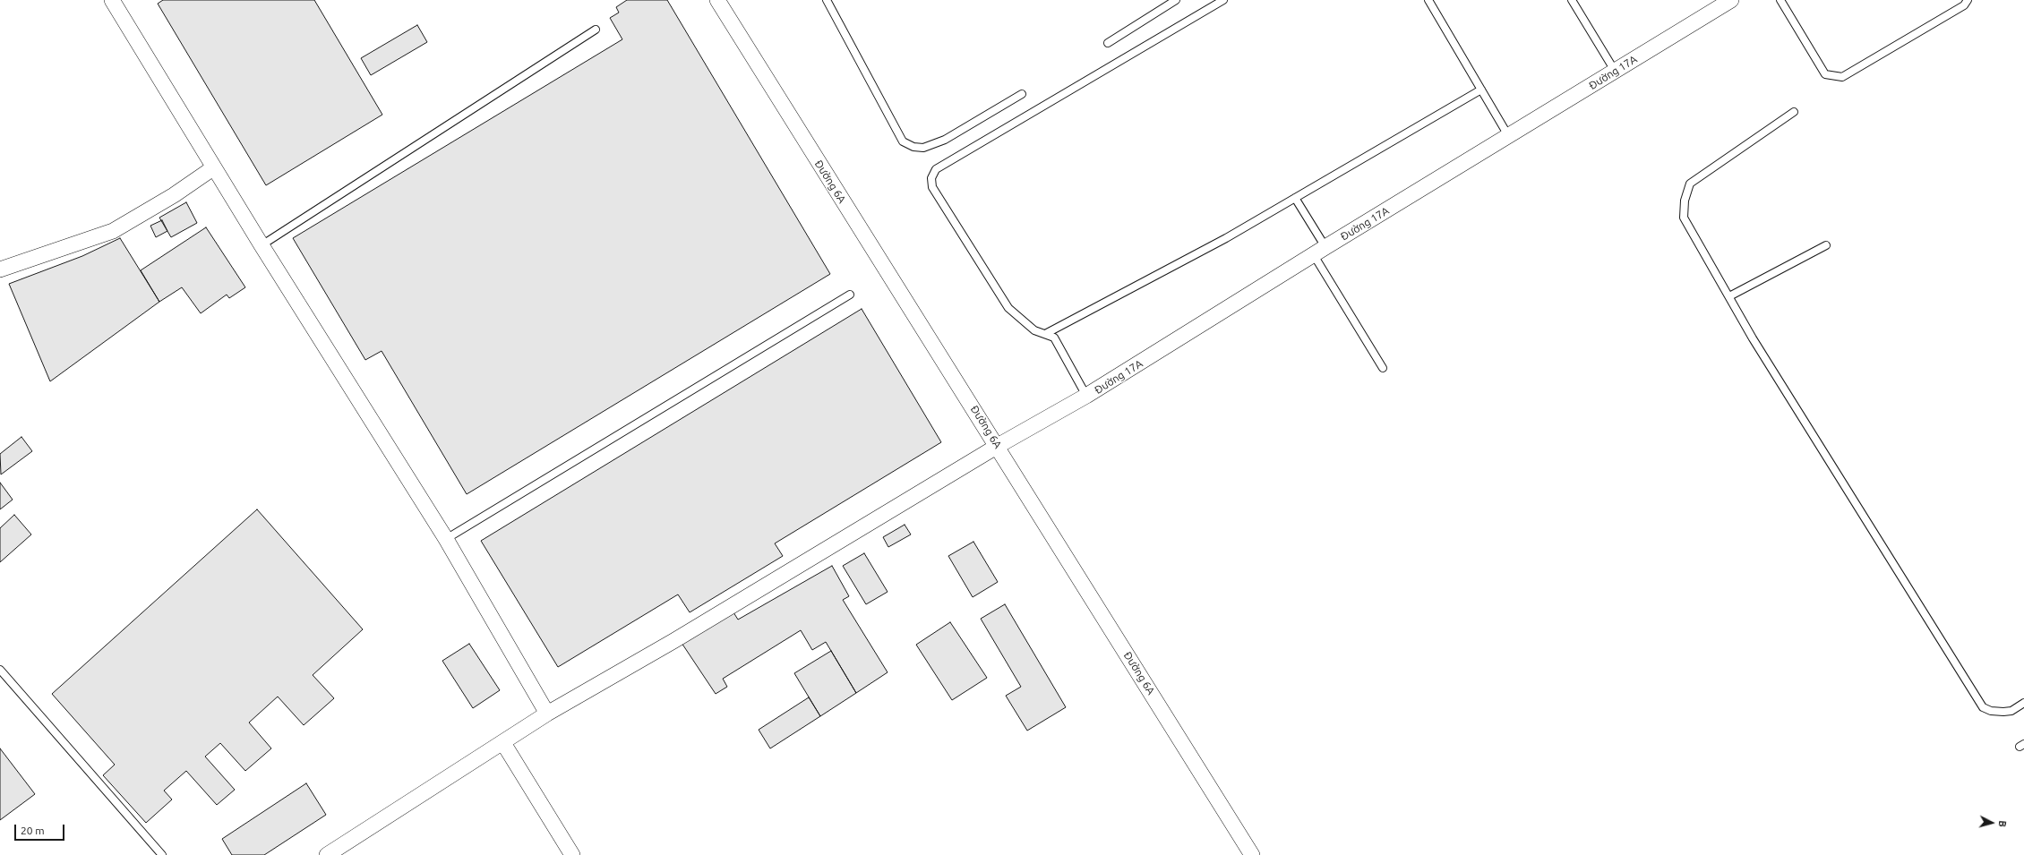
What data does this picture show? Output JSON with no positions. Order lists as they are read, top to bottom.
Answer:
{
  "streets": {
    "street": ["Đường 17A", "Đường 6A"]
  },
  "crossings": [
    ["Đường 17A", "Đường 6A"]
  ],
  "scale_bar": "20 m",
  "north": "right"
}
